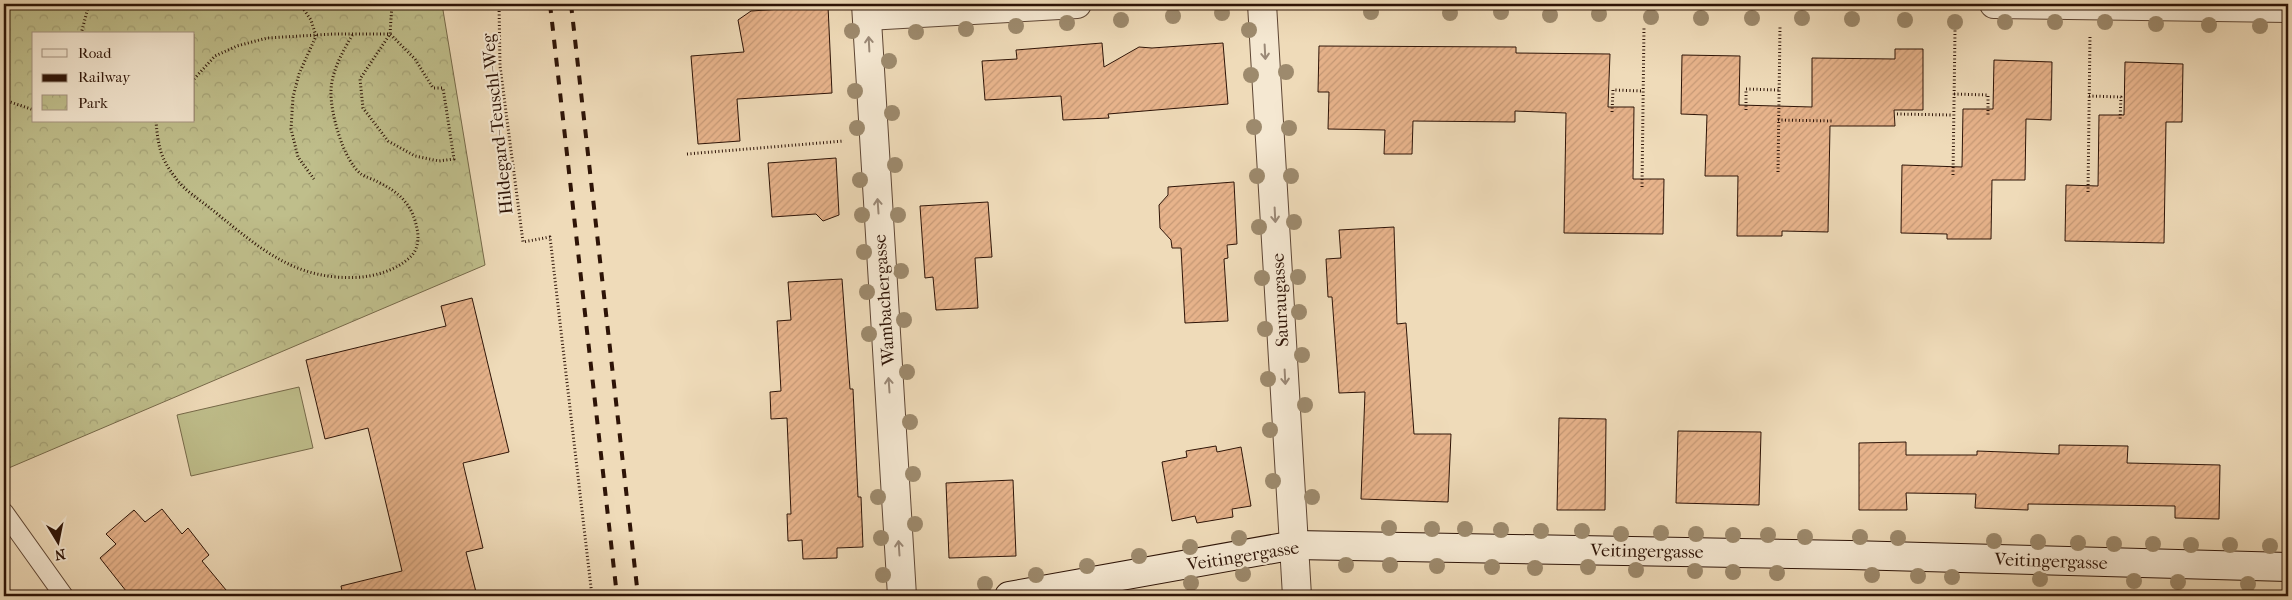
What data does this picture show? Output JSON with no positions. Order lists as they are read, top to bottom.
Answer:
{
  "streets": {
    "street": ["Wambachergasse", "Sauraugasse", "Veitingergasse"],
    "path": ["Hildegard-Teuschl-Weg"]
  },
  "crossings": [
    ["Sauraugasse", "Veitingergasse"]
  ],
  "one_way": ["Wambachergasse", "Sauraugasse"],
  "legend": ["Road", "Railway", "Park"],
  "north": "bottom"
}
